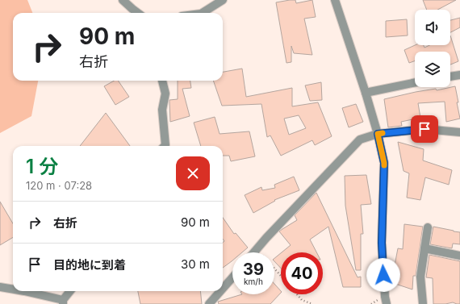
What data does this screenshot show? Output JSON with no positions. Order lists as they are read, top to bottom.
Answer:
{
  "page": {
    "turn": ["90 m", "右折"],
    "heading": ["1 分", "120 m · 07:28"],
    "list": [
      {
        "name": "右折",
        "value": "90 m"
      },
      {
        "name": "目的地に到着",
        "value": "30 m"
      }
    ],
    "speed": "39 km/h",
    "limit": "40"
  }
}
